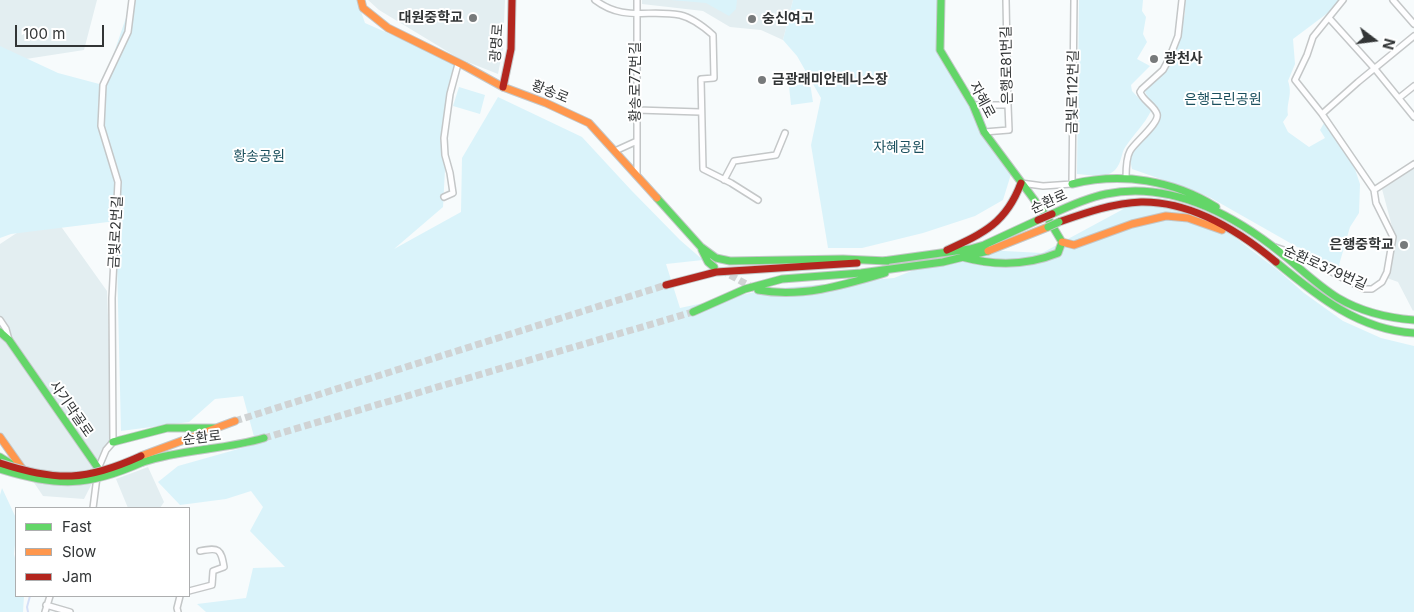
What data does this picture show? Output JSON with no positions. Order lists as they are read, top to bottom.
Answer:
{
  "streets": {
    "main road": [
      "광명로",
      "황송로",
      "자혜로",
      "순환로",
      "사기막골로"
    ],
    "street": [
      "은행로81번길",
      "황송로77번길",
      "금빛로112번길",
      "금빛로2번길",
      "순환로379번길"
    ]
  },
  "crossings": [
    ["광명로", "황송로"],
    ["은행로81번길", "자혜로"],
    ["황송로77번길", "황송로"],
    ["순환로", "순환로379번길"]
  ],
  "parks": ["은행근린공원", "자혜공원", "황송공원"],
  "places": [
    "대원중학교",
    "숭신여고",
    "광천사",
    "금광래미안테니스장",
    "은행중학교"
  ],
  "legend": ["Fast", "Slow", "Jam"],
  "scale_bar": "100 m",
  "north": "right"
}
